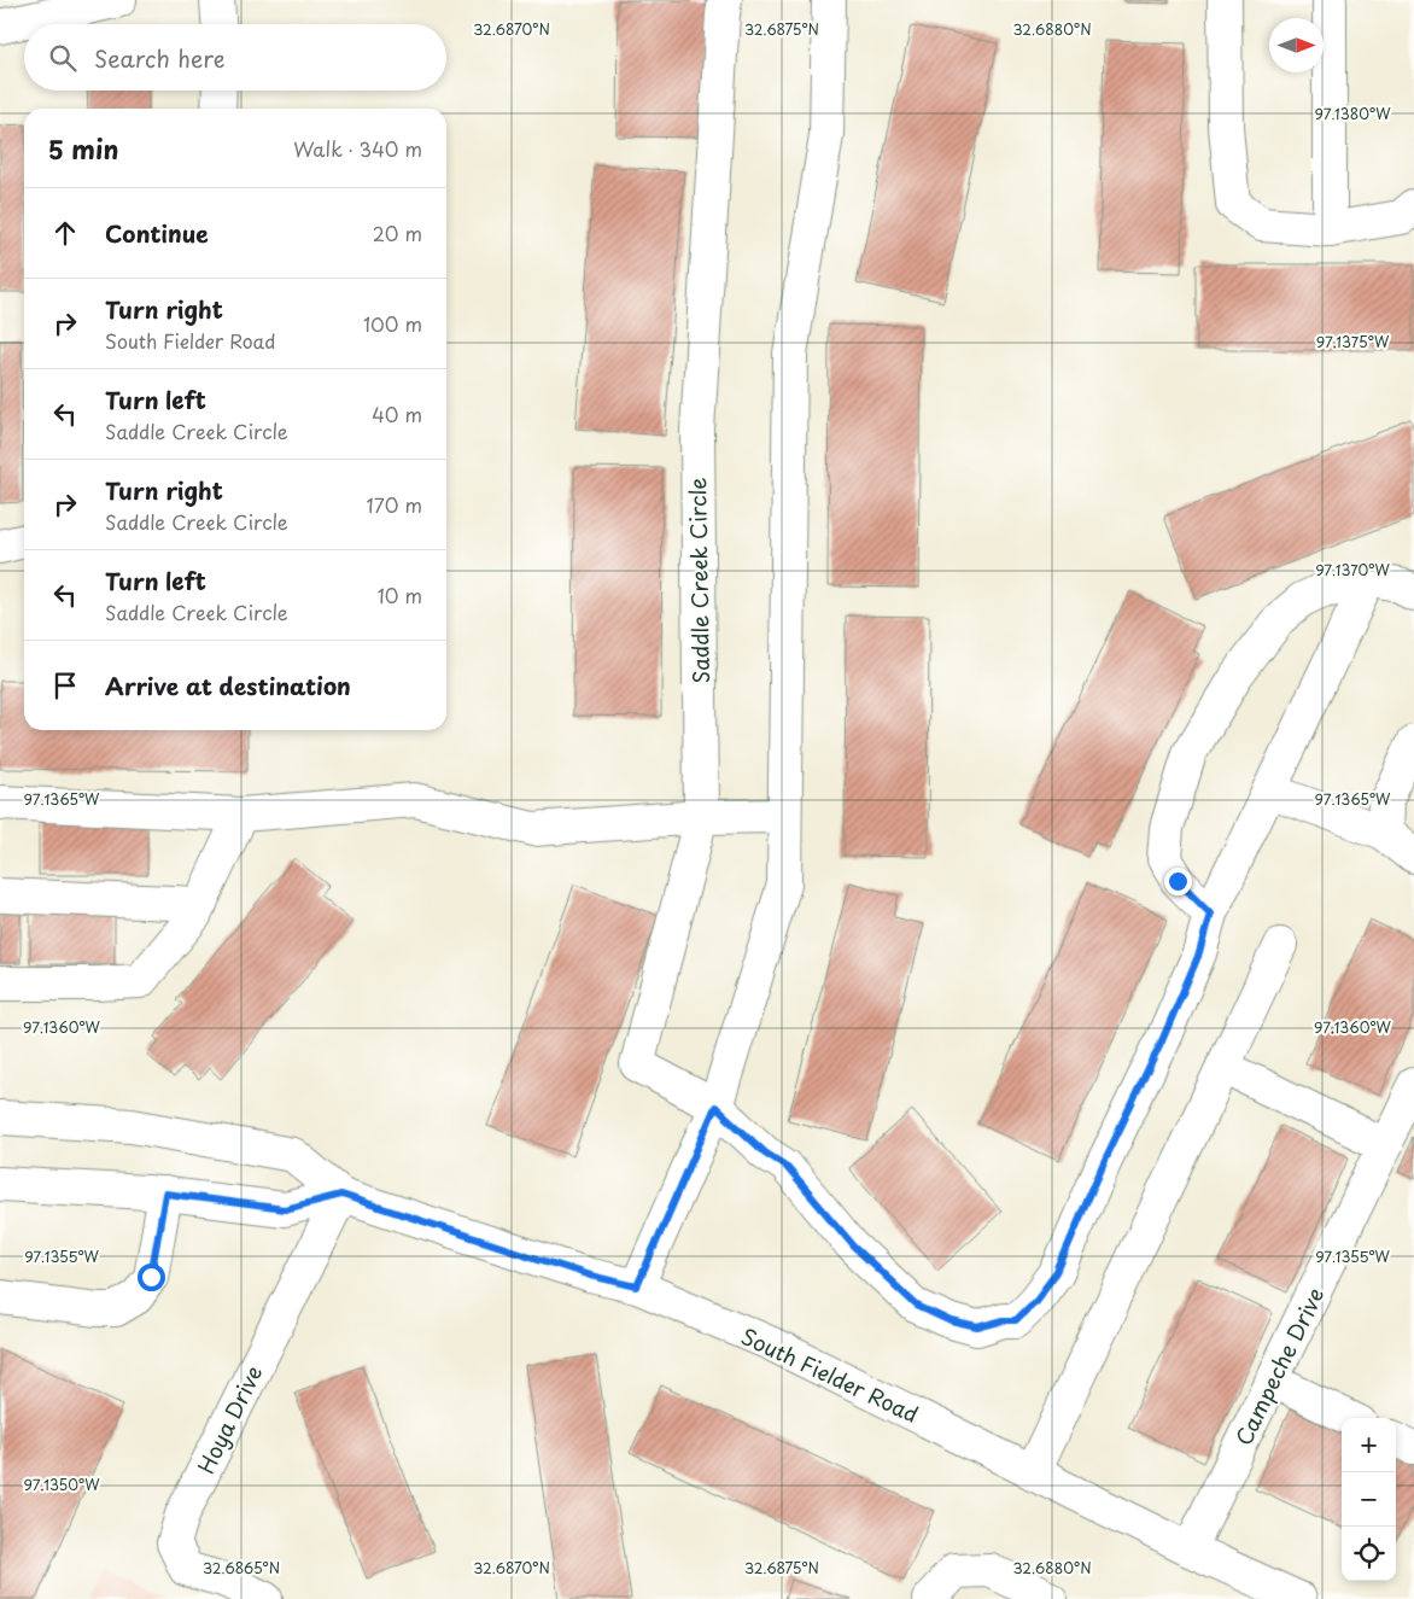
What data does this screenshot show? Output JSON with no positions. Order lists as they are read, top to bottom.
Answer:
{
  "streets": {
    "street": [
      "Saddle Creek Circle",
      "Campeche Drive",
      "South Fielder Road",
      "Hoya Drive"
    ]
  },
  "crossings": [
    ["Campeche Drive", "South Fielder Road"],
    ["South Fielder Road", "Hoya Drive"]
  ],
  "north": "right",
  "page": {
    "search": "Search here",
    "heading": ["5 min", "Walk · 340 m"],
    "list": [
      ["Continue", "20 m"],
      ["Turn right", "South Fielder Road", "100 m"],
      ["Turn left", "Saddle Creek Circle", "40 m"],
      ["Turn right", "Saddle Creek Circle", "170 m"],
      ["Turn left", "Saddle Creek Circle", "10 m"],
      "Arrive at destination"
    ],
    "map_buttons": ["+", "−"]
  },
  "coordinates": [
    "32.6870°N",
    "32.6875°N",
    "32.6880°N",
    "97.1380°W",
    "97.1375°W",
    "97.1370°W",
    "97.1365°W",
    "97.1360°W",
    "97.1355°W",
    "97.1350°W",
    "32.6865°N"
  ]
}
